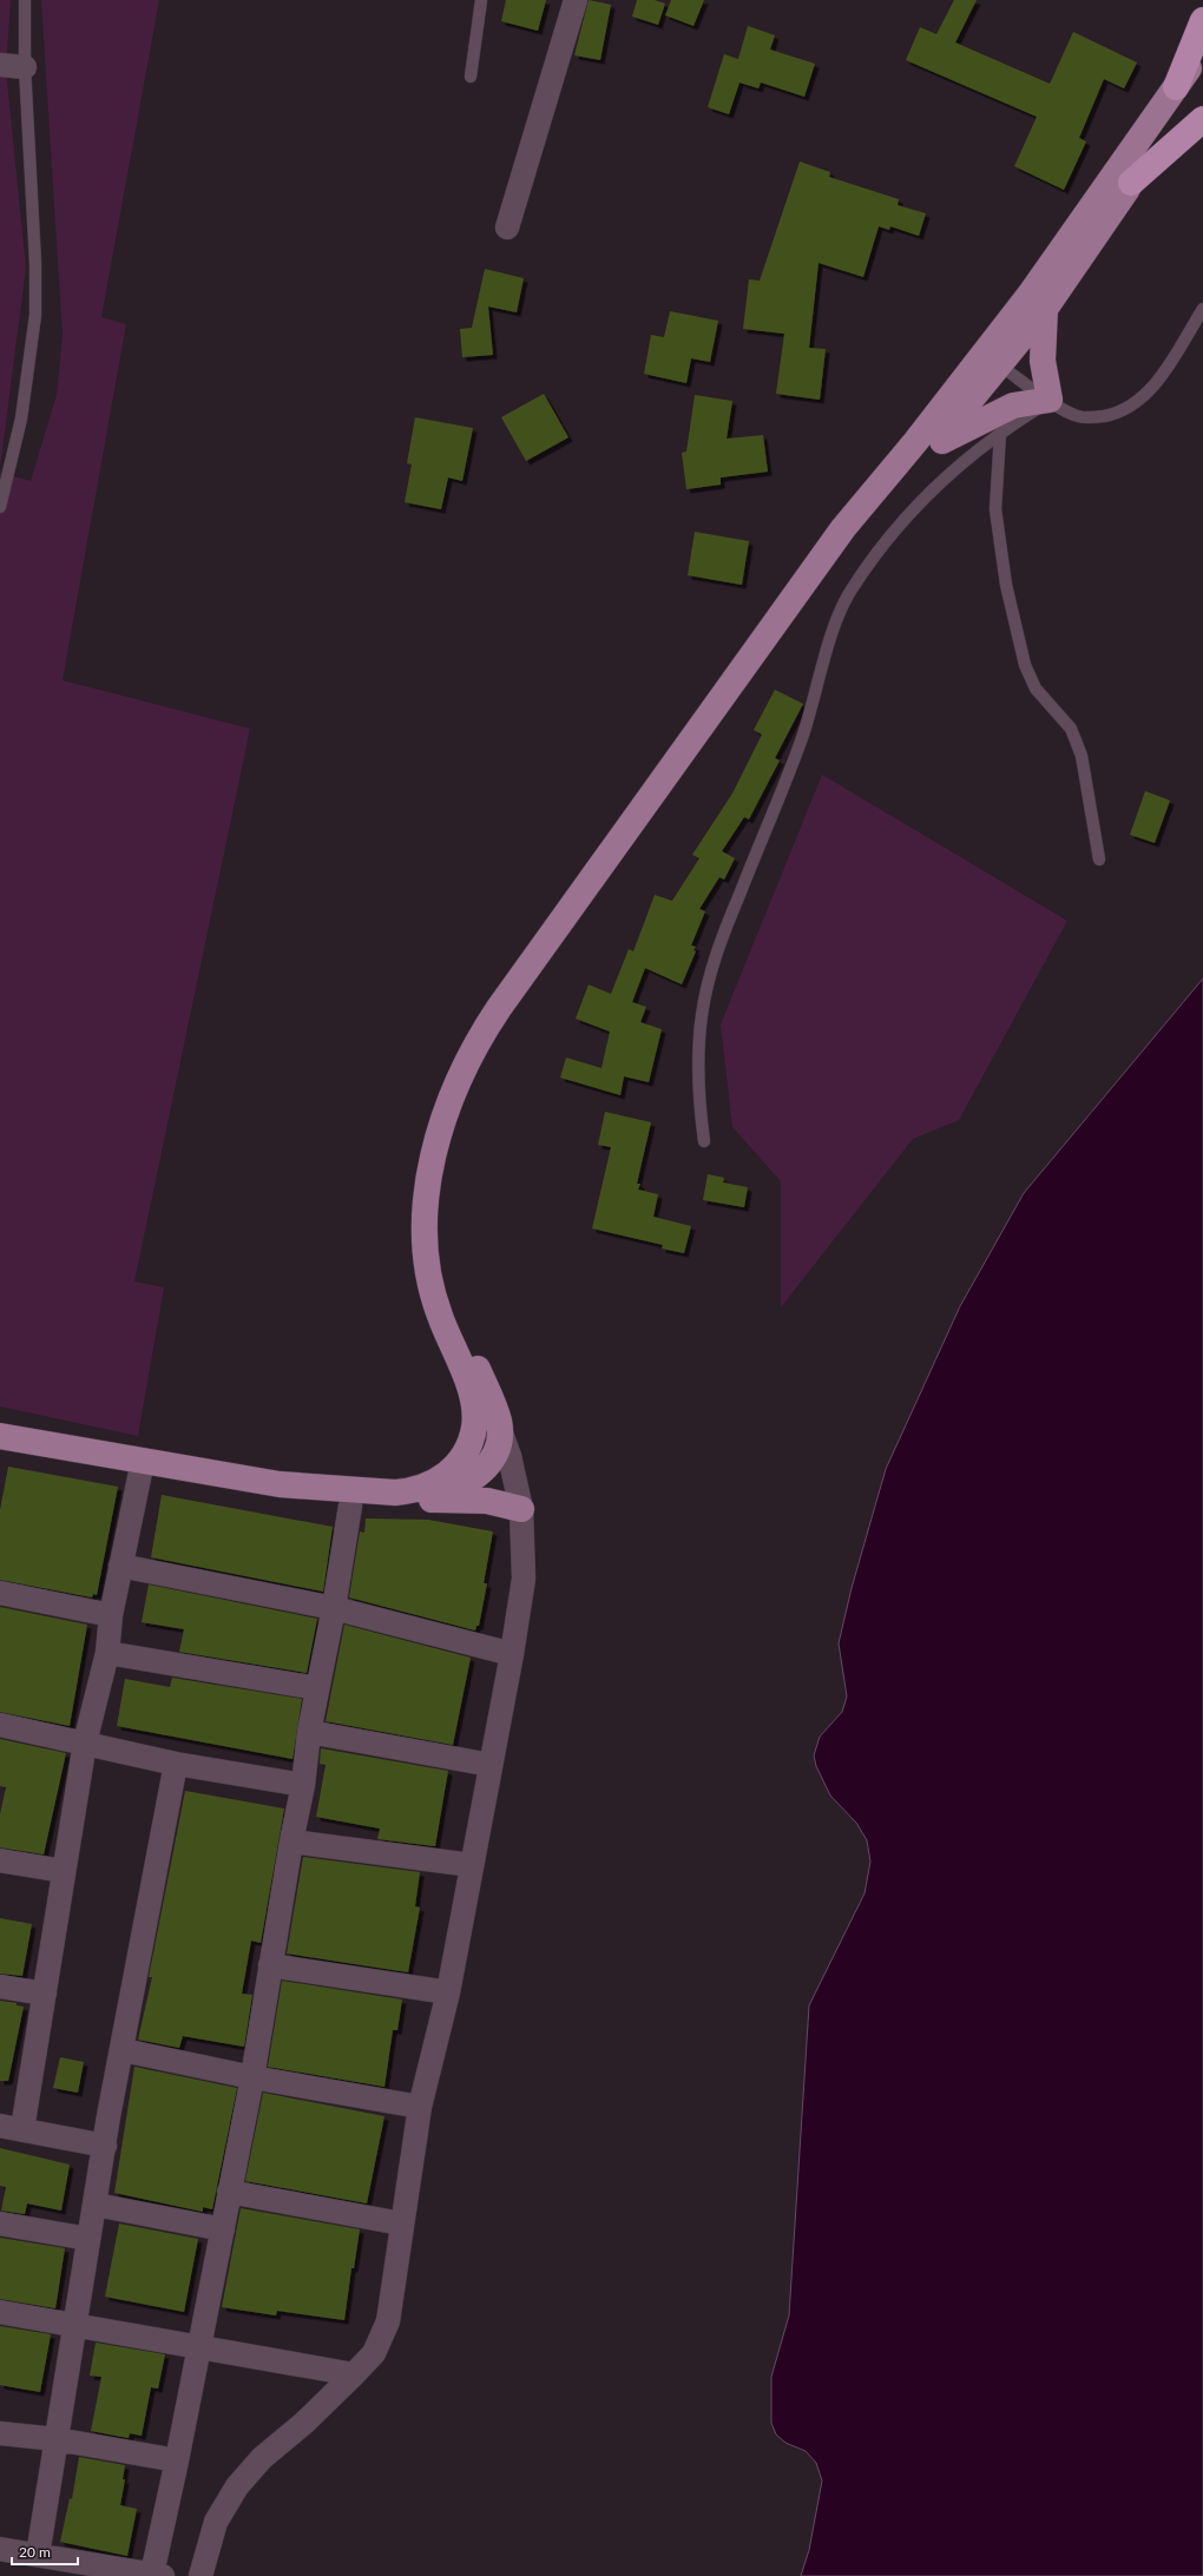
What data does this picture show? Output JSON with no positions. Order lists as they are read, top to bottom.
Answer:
{
  "scale_bar": "20 m"
}
